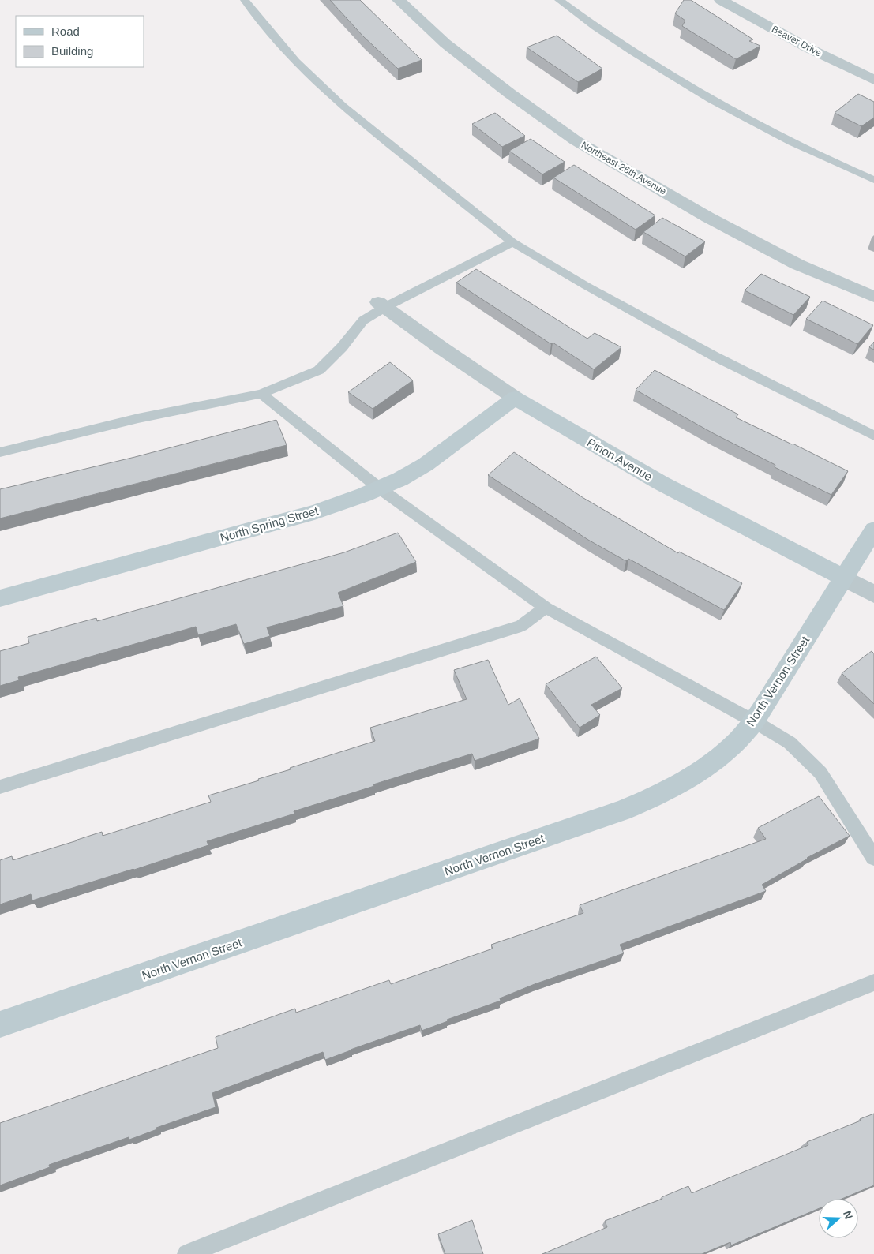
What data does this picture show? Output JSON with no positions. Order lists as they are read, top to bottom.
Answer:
{
  "streets": {
    "street": [
      "Beaver Drive",
      "Northeast 26th Avenue",
      "Pinon Avenue",
      "North Spring Street",
      "North Vernon Street"
    ]
  },
  "crossings": [
    ["Pinon Avenue", "North Spring Street"],
    ["Pinon Avenue", "North Vernon Street"]
  ],
  "legend": ["Road", "Building"],
  "north": "right"
}
